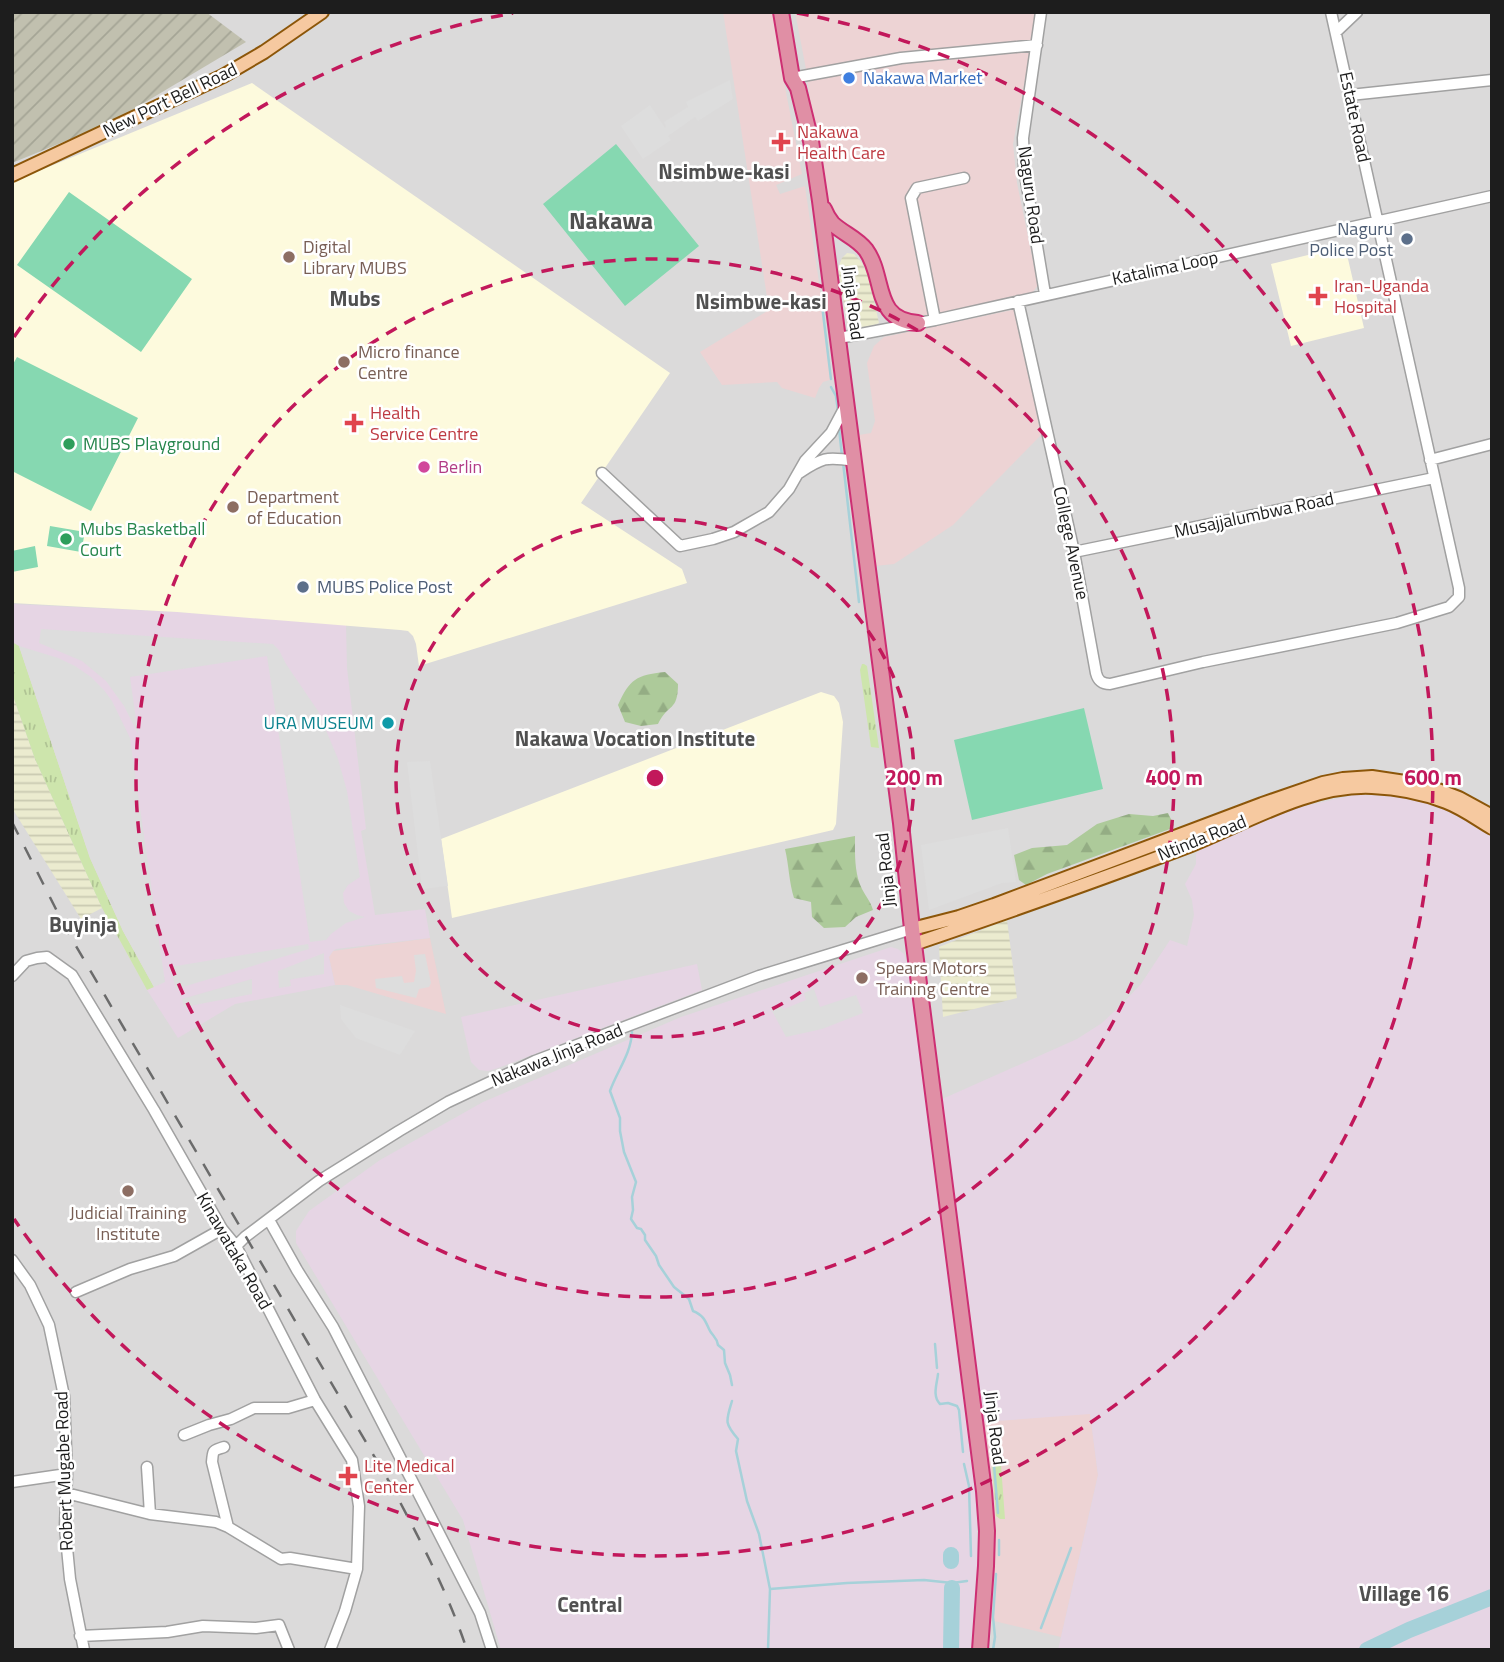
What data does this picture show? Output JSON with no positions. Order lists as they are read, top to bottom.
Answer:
{
  "streets": {
    "highway": ["Jinja Road"],
    "main road": ["New Port Bell Road", "Ntinda Road"],
    "street": [
      "Estate Road",
      "Naguru Road",
      "Katalima Loop",
      "Musajjalumbwa Road",
      "College Avenue",
      "Nakawa Jinja Road",
      "Kinawataka Road",
      "Robert Mugabe Road"
    ]
  },
  "crossings": [
    ["Estate Road", "Katalima Loop"],
    ["Estate Road", "Musajjalumbwa Road"],
    ["Estate Road", "College Avenue"],
    ["Naguru Road", "Katalima Loop"],
    ["Katalima Loop", "Jinja Road"],
    ["Katalima Loop", "College Avenue"],
    ["Jinja Road", "Ntinda Road"],
    ["Jinja Road", "Nakawa Jinja Road"],
    ["Musajjalumbwa Road", "College Avenue"],
    ["Ntinda Road", "Nakawa Jinja Road"],
    ["Nakawa Jinja Road", "Kinawataka Road"]
  ],
  "districts": [
    "Nsimbwe-kasi",
    "Nakawa",
    "Mubs",
    "Nsimbwe-kasi",
    "Nakawa Vocation Institute",
    "Buyinja",
    "Village 16",
    "Central"
  ],
  "places": {
    "other": [
      "Nakawa Market",
      "Naguru Police Post",
      "Digital Library MUBS",
      "Micro finance Centre",
      "MUBS Playground",
      "Berlin",
      "Department of Education",
      "Mubs Basketball Court",
      "MUBS Police Post",
      "URA MUSEUM",
      "Spears Motors Training Centre",
      "Judicial Training Institute"
    ],
    "health": [
      "Nakawa Health Care",
      "Iran-Uganda Hospital",
      "Health Service Centre",
      "Lite Medical Center"
    ]
  },
  "rings": ["200 m", "400 m", "600 m"]
}
